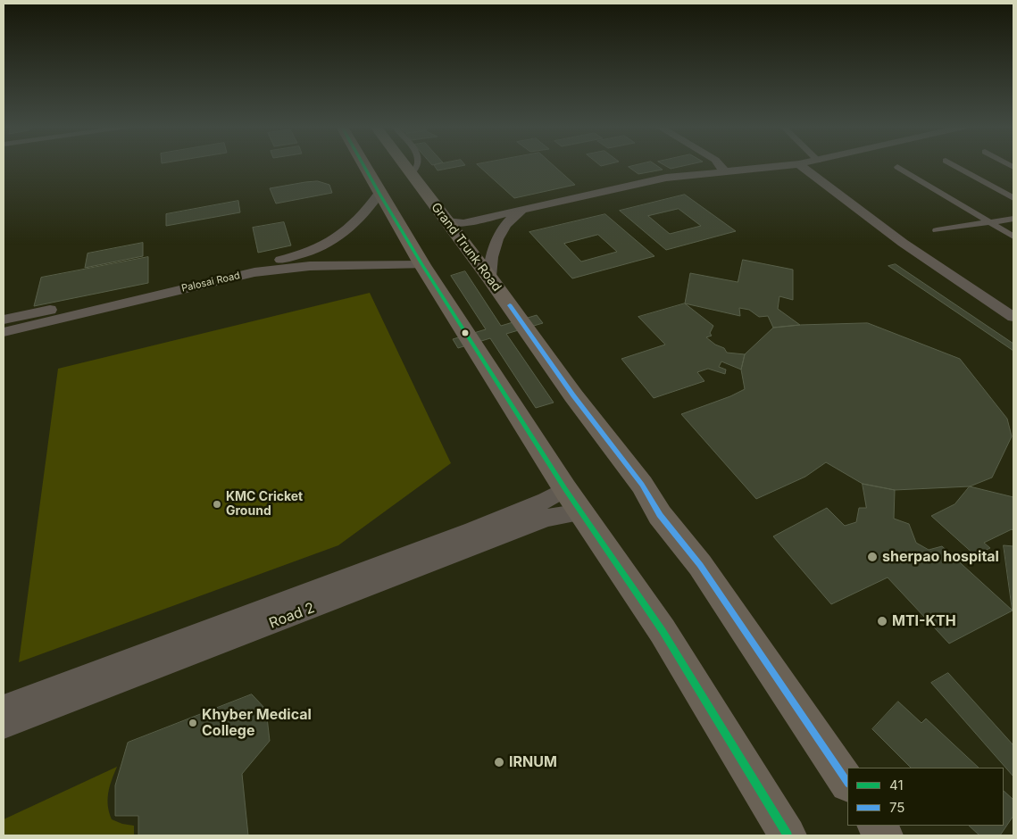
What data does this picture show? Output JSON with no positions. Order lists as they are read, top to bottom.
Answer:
{
  "streets": {
    "highway": ["Grand Trunk Road"],
    "street": ["Palosai Road", "Road 2"]
  },
  "places": [
    "KMC Cricket Ground",
    "sherpao hospital",
    "MTI-KTH",
    "Khyber Medical College",
    "IRNUM"
  ],
  "lines": ["transit line 41", "transit line 75"],
  "legend": ["41", "75"]
}
